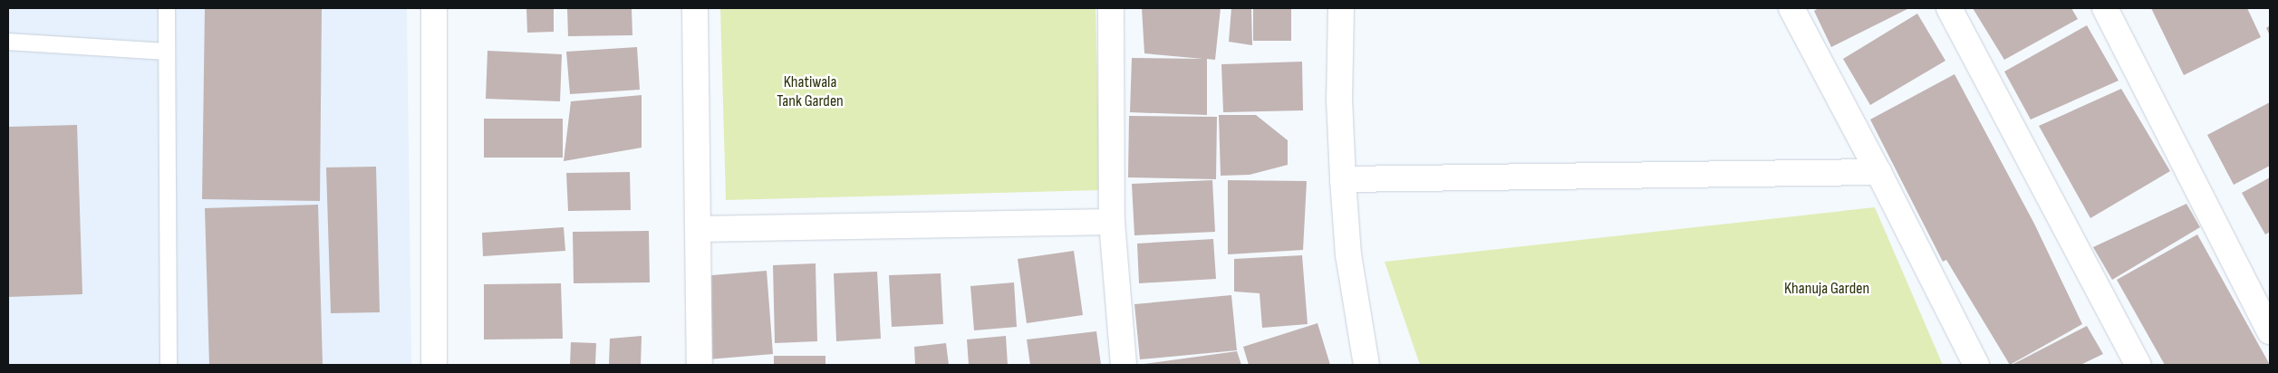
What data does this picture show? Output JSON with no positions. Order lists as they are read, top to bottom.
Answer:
{
  "parks": ["Khatiwala Tank Garden", "Khanuja Garden"]
}
